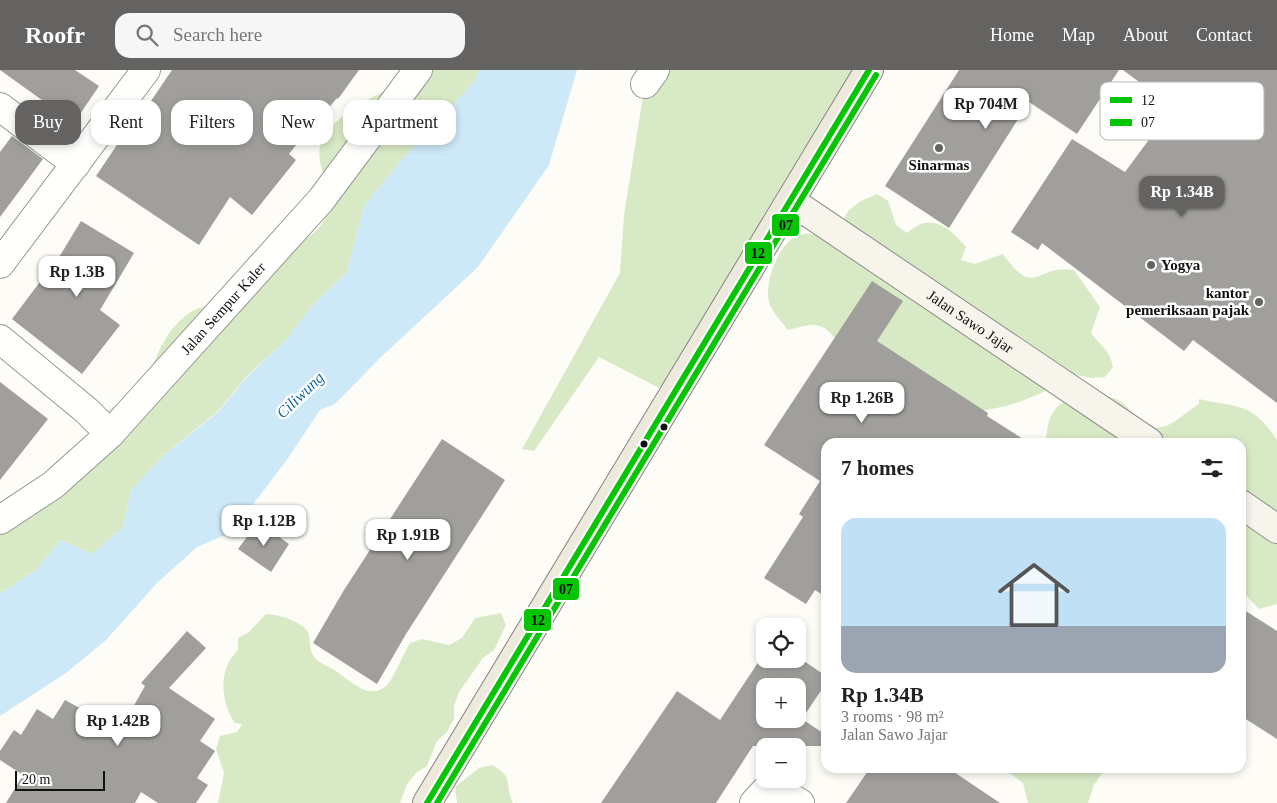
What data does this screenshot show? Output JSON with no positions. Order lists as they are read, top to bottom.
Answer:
{
  "streets": {
    "street": ["Jalan Sempur Kaler", "Jalan Sawo Jajar"]
  },
  "water": ["Ciliwung"],
  "places": ["Sinarmas", "Yogya", "kantor pemeriksaan pajak"],
  "lines": ["transit line 12", "transit line 07"],
  "legend": ["12", "07"],
  "scale_bar": "20 m",
  "page": {
    "header": "Roofr",
    "search": "Search here",
    "nav": [
      "Home",
      "Map",
      "About",
      "Contact"
    ],
    "price": [
      "Rp 704M",
      "Rp 1.34B",
      "Rp 1.3B",
      "Rp 1.26B",
      "Rp 1.12B",
      "Rp 1.91B",
      "Rp 1.42B"
    ],
    "chip": [
      "Buy",
      "Rent",
      "Filters",
      "New",
      "Apartment"
    ],
    "heading": "7 homes",
    "list": [
      {
        "name": "Rp 1.34B",
        "note": "3 rooms · 98 m² · Jalan Sawo Jajar"
      }
    ],
    "map_buttons": ["+", "−"],
    "scale": "20 m"
  }
}
